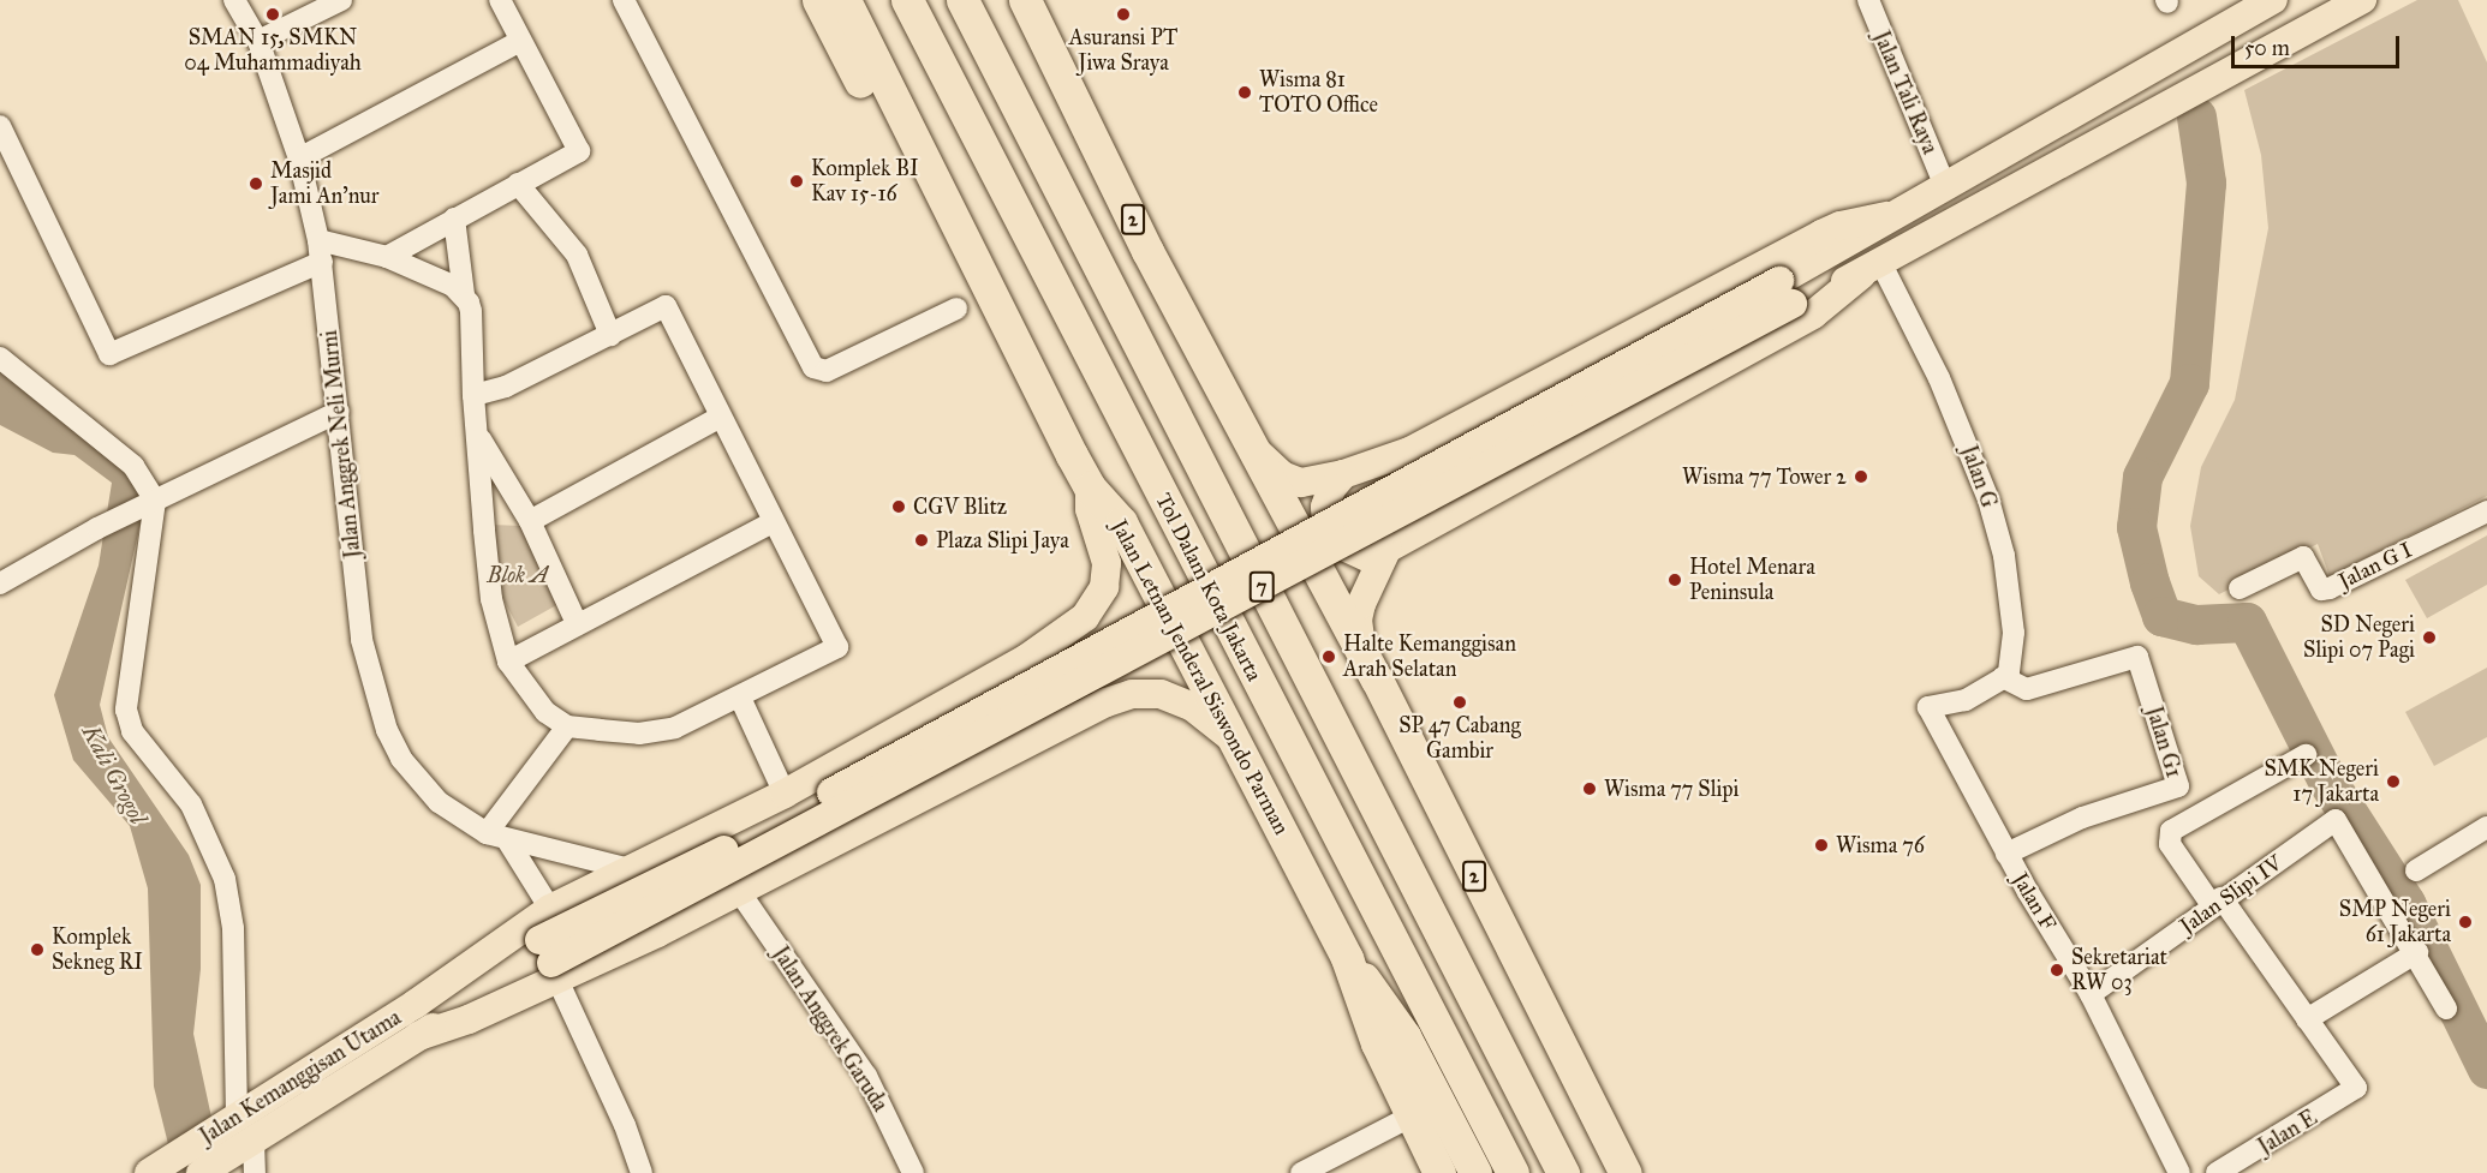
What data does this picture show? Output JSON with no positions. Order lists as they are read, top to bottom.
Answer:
{
  "streets": {
    "highway": [
      "2",
      "Tol Dalam Kota Jakarta",
      "7",
      "Jalan Letnan Jenderal Siswondo Parman"
    ],
    "main road": ["Jalan Kemanggisan Utama"],
    "street": [
      "Jalan Tali Raya",
      "Jalan Anggrek Neli Murni",
      "Jalan G",
      "Jalan G I",
      "Jalan G1",
      "Jalan Slipi IV",
      "Jalan F",
      "Jalan Anggrek Garuda",
      "Jalan E"
    ]
  },
  "crossings": [
    ["Jalan G", "Jalan G1"],
    ["Jalan G", "Jalan F"],
    ["Jalan G1", "Jalan F"],
    ["Jalan Slipi IV", "Jalan F"]
  ],
  "water": ["Kali Grogol"],
  "parks": ["Blok A"],
  "places": [
    "SMAN 15, SMKN 04 Muhammadiyah",
    "Asuransi PT Jiwa Sraya",
    "Wisma 81 TOTO Office",
    "Komplek BI Kav 15-16",
    "Masjid Jami An'nur",
    "Wisma 77 Tower 2",
    "CGV Blitz",
    "Plaza Slipi Jaya",
    "Hotel Menara Peninsula",
    "SD Negeri Slipi 07 Pagi",
    "Halte Kemanggisan Arah Selatan",
    "SP 47 Cabang Gambir",
    "SMK Negeri 17 Jakarta",
    "Wisma 77 Slipi",
    "Wisma 76",
    "SMP Negeri 61 Jakarta",
    "Komplek Sekneg RI",
    "Sekretariat RW 03"
  ],
  "scale_bar": "50 m"
}
